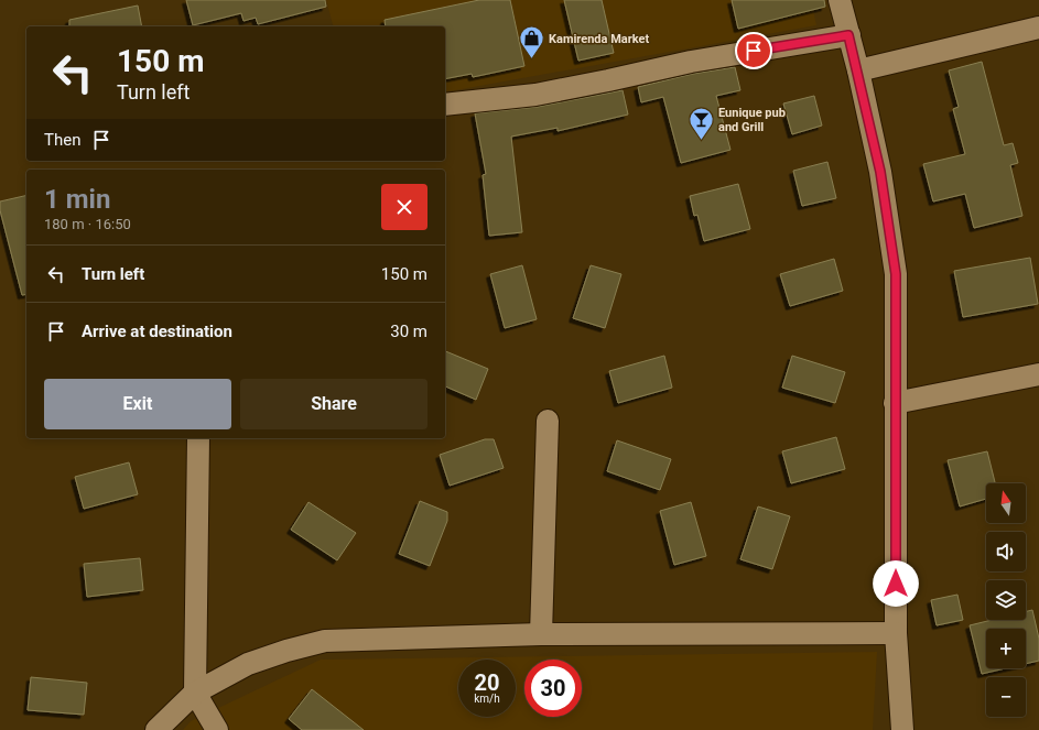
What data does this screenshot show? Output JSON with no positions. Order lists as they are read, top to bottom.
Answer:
{
  "places": {
    "shop": ["Kamirenda Market"],
    "bar": ["Eunique pub and Grill"]
  },
  "north": "top",
  "page": {
    "turn": ["150 m", "Turn left"],
    "then": "Then",
    "heading": ["1 min", "180 m · 16:50"],
    "list": [
      {
        "name": "Turn left",
        "value": "150 m"
      },
      {
        "name": "Arrive at destination",
        "value": "30 m"
      }
    ],
    "buttons": ["Exit", "Share"],
    "map_buttons": ["+", "−"],
    "speed": "20 km/h",
    "limit": "30"
  }
}
